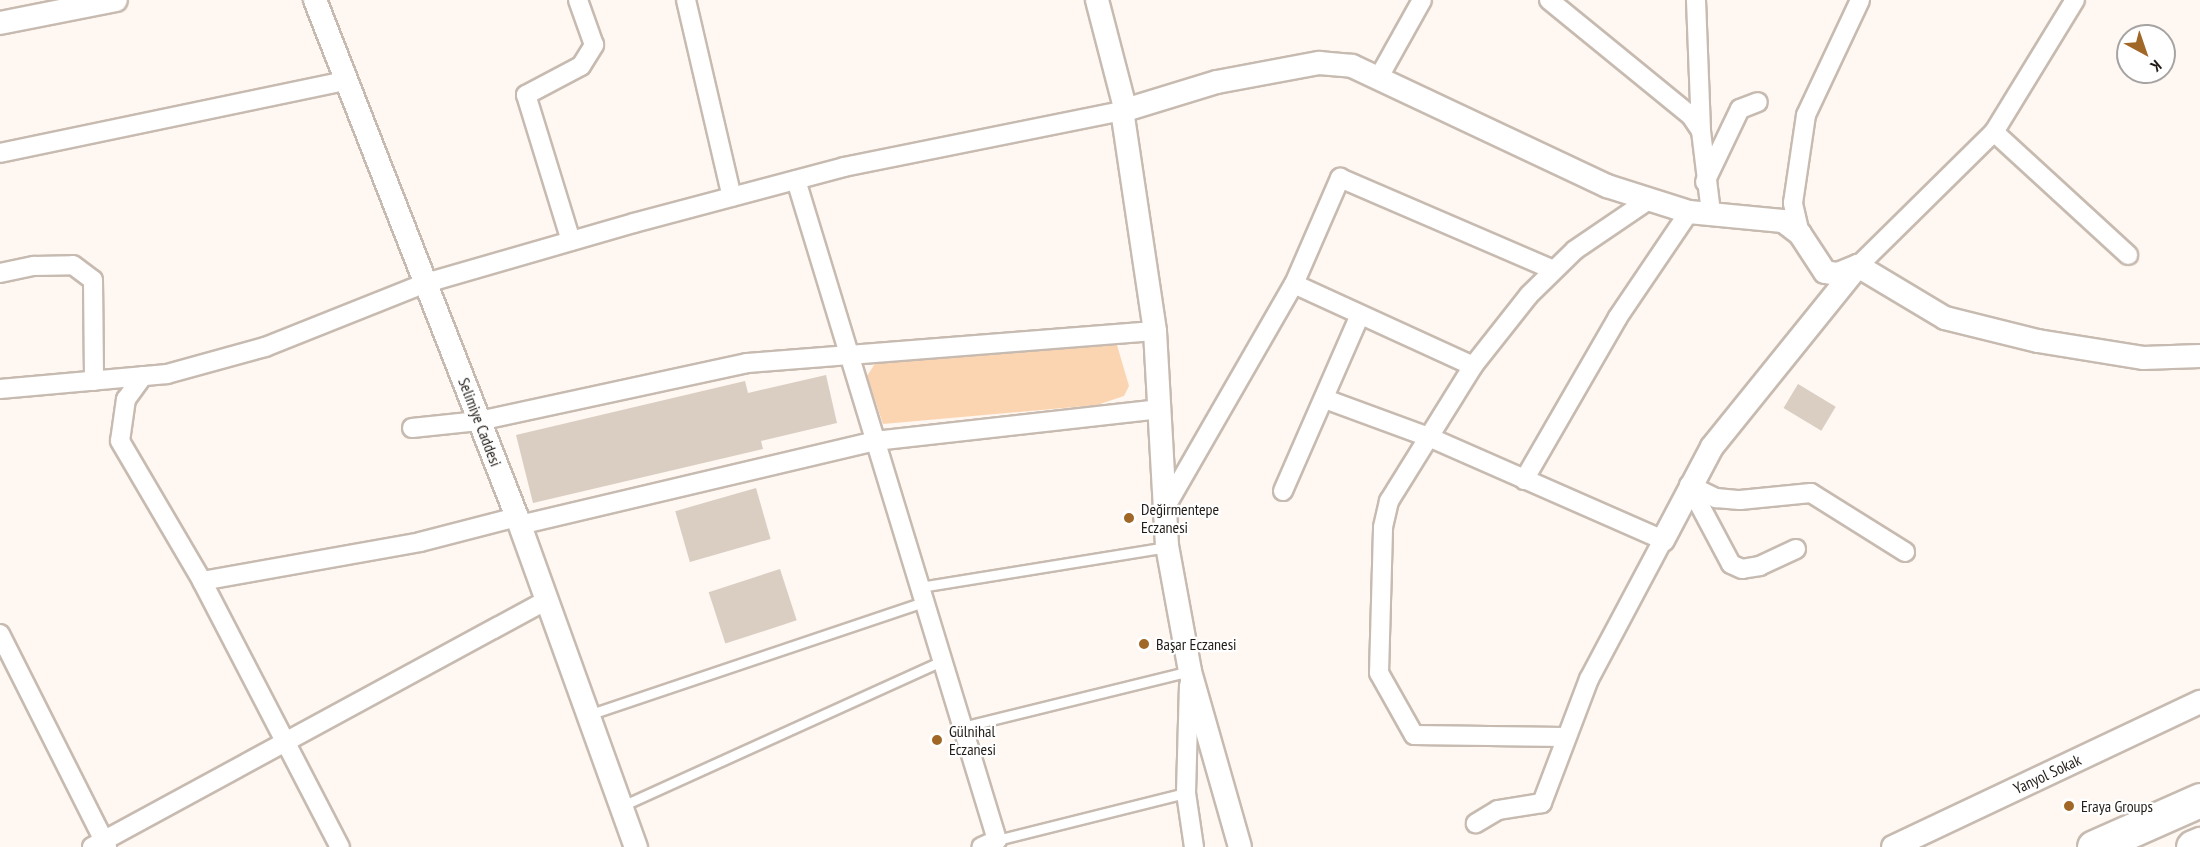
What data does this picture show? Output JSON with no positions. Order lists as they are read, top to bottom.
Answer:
{
  "streets": {
    "street": ["Selimiye Caddesi", "Yanyol Sokak"]
  },
  "places": [
    "Değirmentepe Eczanesi",
    "Başar Eczanesi",
    "Gülnihal Eczanesi",
    "Eraya Groups"
  ],
  "north": "bottom right"
}
